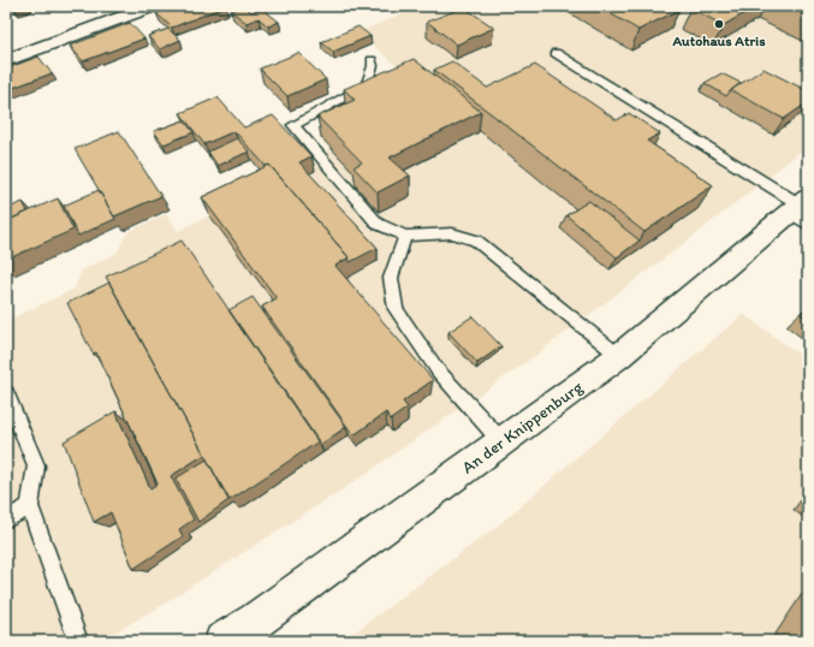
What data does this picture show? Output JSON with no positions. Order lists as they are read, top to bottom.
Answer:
{
  "streets": {
    "street": ["An der Knippenburg"]
  },
  "places": ["Autohaus Atris"]
}
